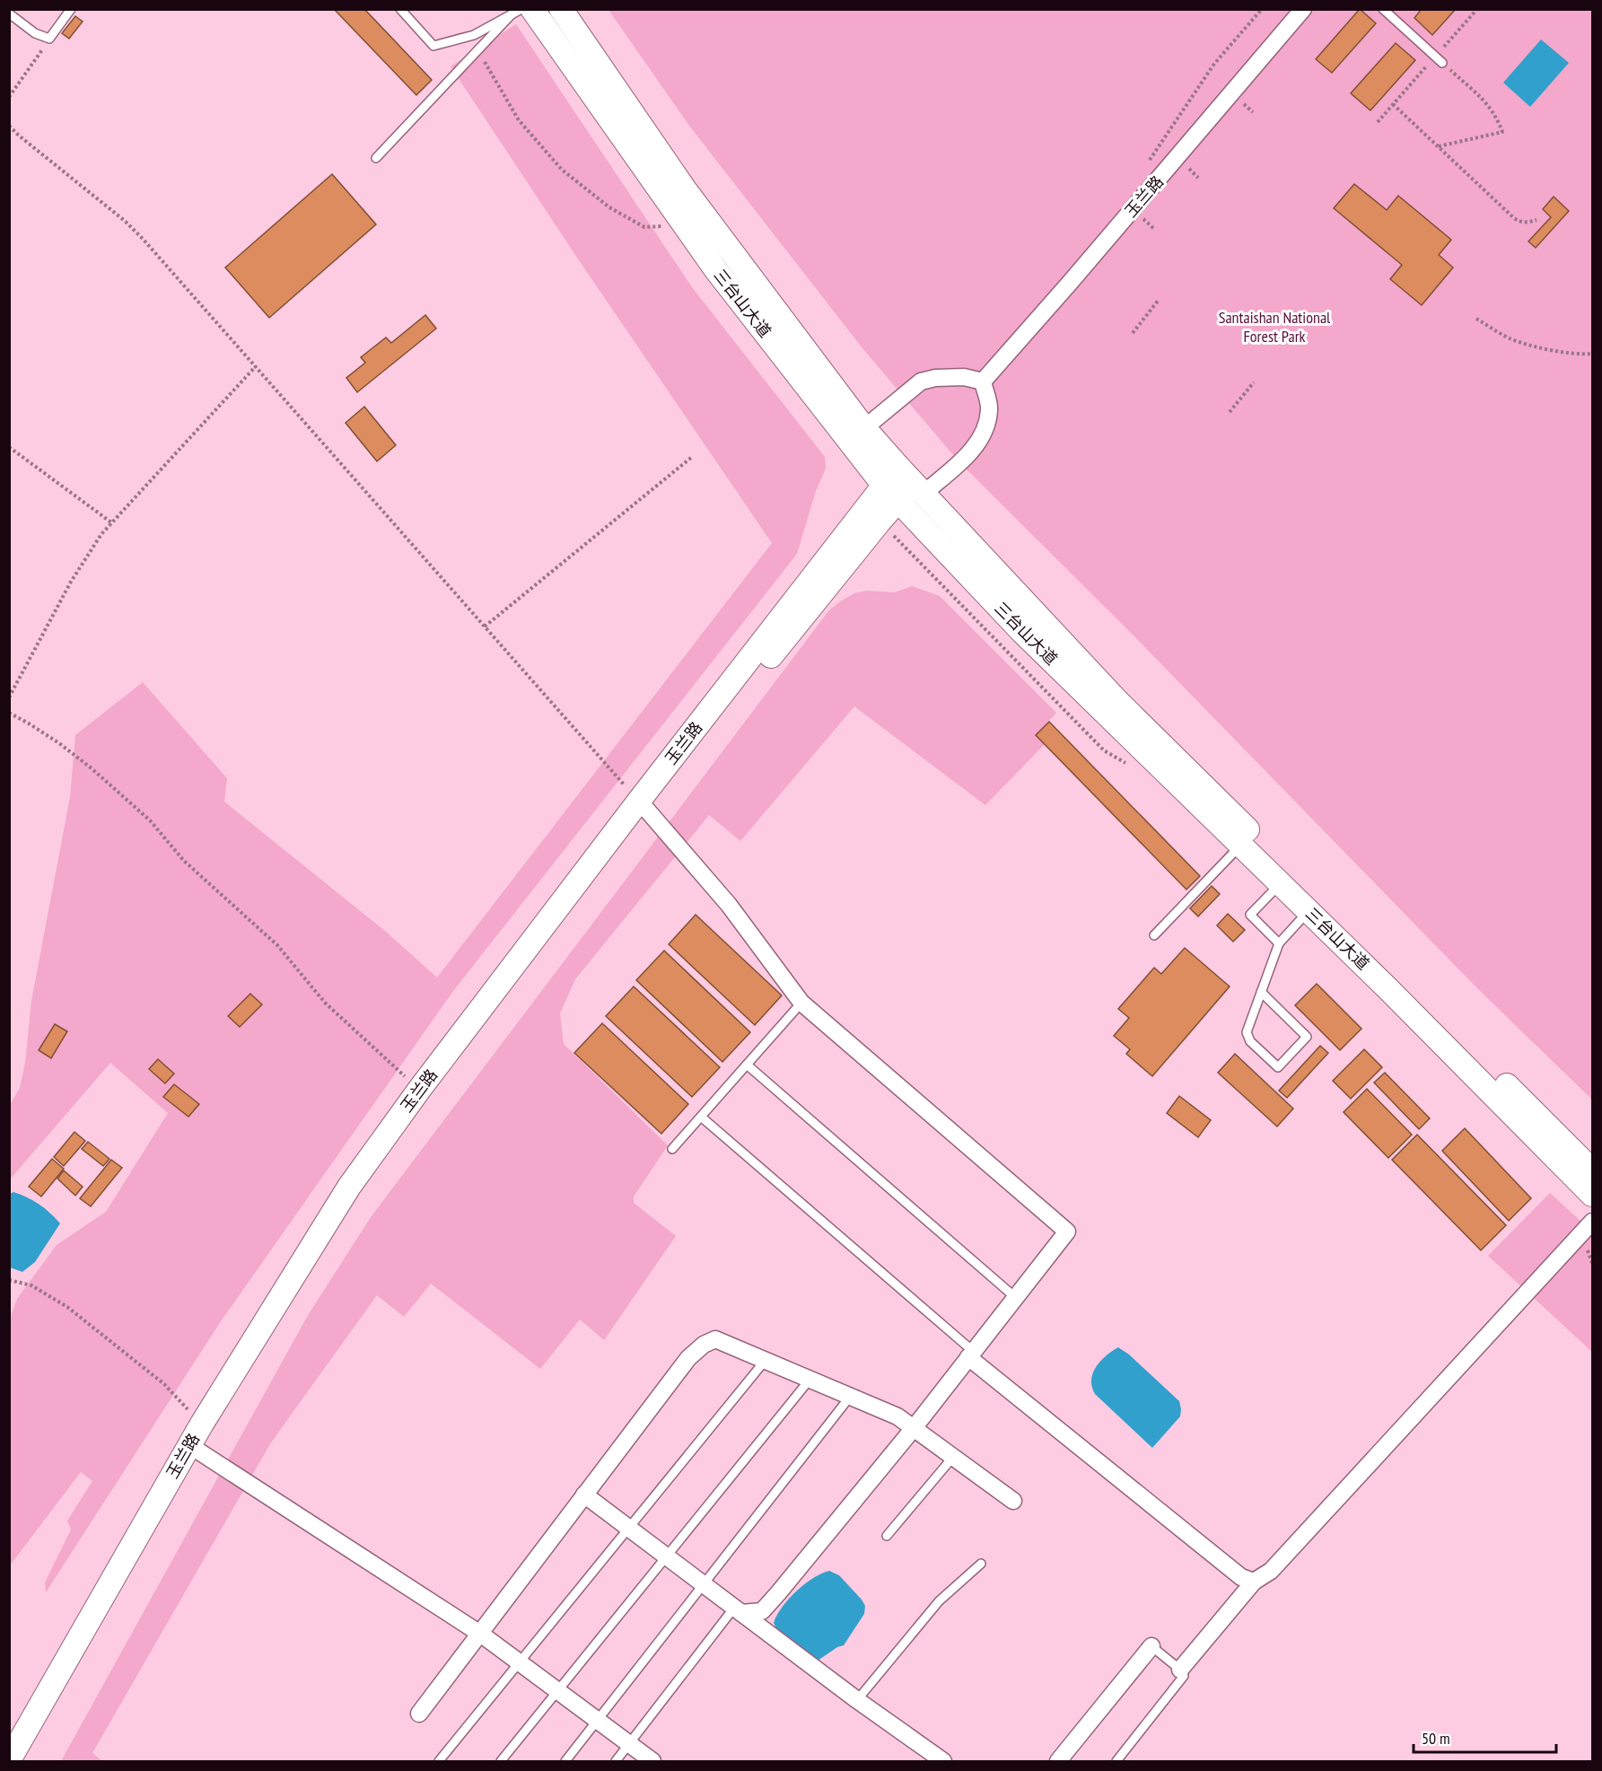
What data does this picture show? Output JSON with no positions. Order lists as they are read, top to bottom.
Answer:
{
  "streets": {
    "main road": ["玉兰路", "三台山大道"]
  },
  "crossings": [
    ["玉兰路", "三台山大道"]
  ],
  "parks": ["Santaishan National Forest Park"],
  "scale_bar": "50 m"
}
